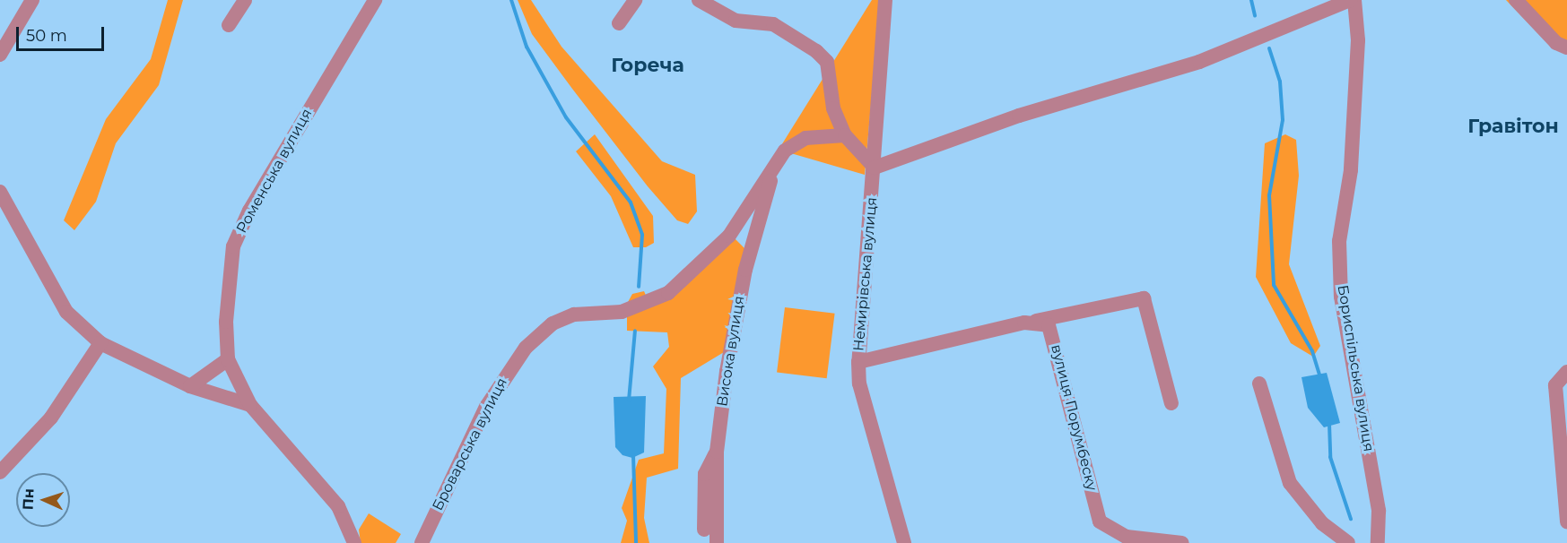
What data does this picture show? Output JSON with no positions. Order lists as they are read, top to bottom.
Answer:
{
  "streets": {
    "street": [
      "Роменська вулиця",
      "Немирівська вулиця",
      "Висока вулиця",
      "Бориспільська вулиця",
      "вулиця Порумбеску",
      "Броварська вулиця"
    ]
  },
  "crossings": [
    ["Висока вулиця", "Броварська вулиця"]
  ],
  "districts": ["Гореча", "Гравітон"],
  "scale_bar": "50 m",
  "north": "left"
}
